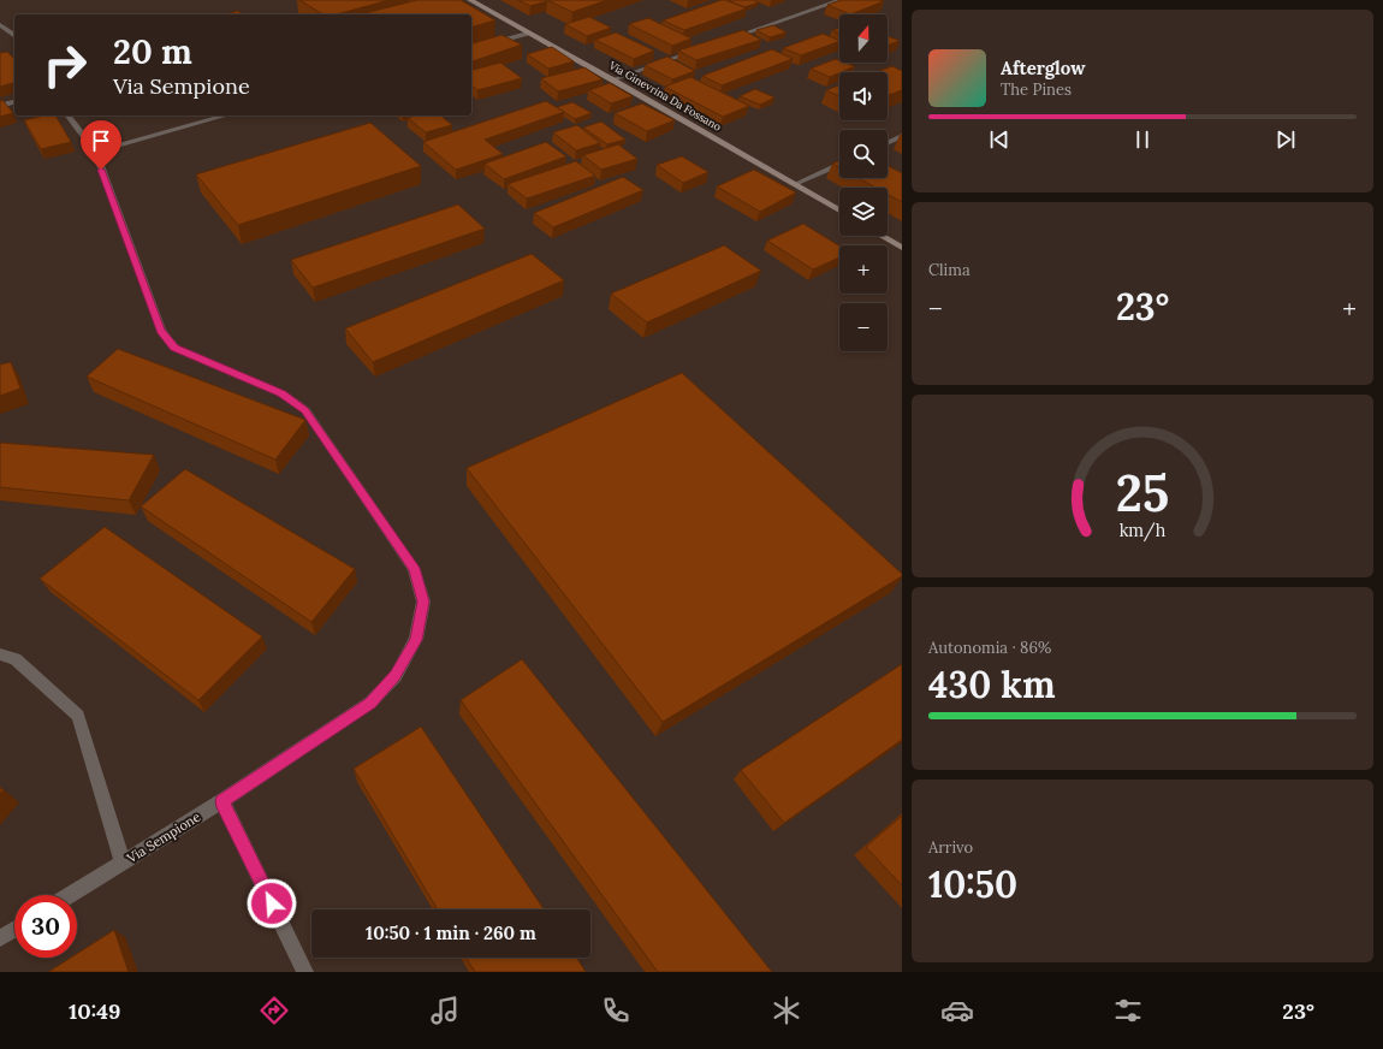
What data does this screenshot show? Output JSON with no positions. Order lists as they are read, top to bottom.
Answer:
{
  "streets": {
    "street": ["Via Ginevrina Da Fossano", "Via Sempione"]
  },
  "north": "top",
  "page": {
    "map_buttons": ["+", "−"],
    "turn": ["20 m", "Via Sempione"],
    "song": ["Afterglow", "The Pines"],
    "tile": [
      "Clima",
      ["Autonomia · 86%", "430 km"],
      ["Arrivo", "10:50"]
    ],
    "heat": ["−", "23°", "+"],
    "limit": "30",
    "trip": "10:50 · 1 min · 260 m",
    "tabs": ["10:49", "23°"],
    "gauge": ["25", "km/h"]
  }
}
